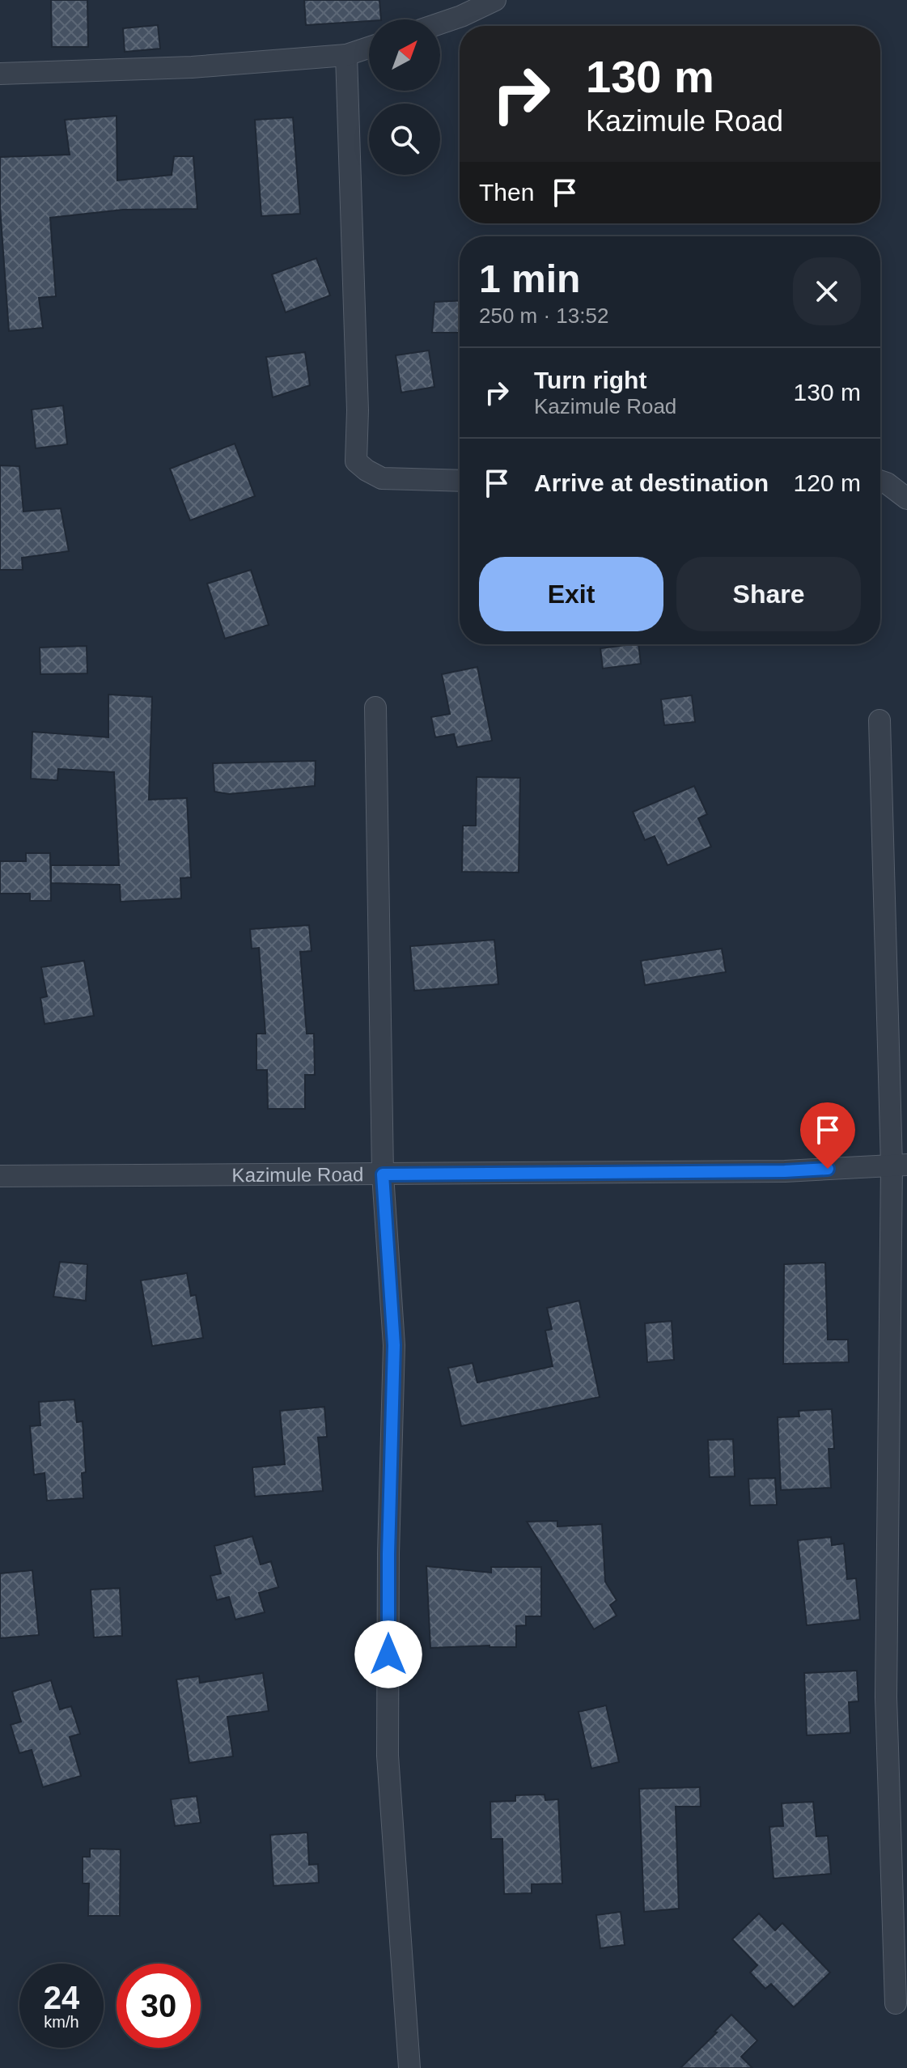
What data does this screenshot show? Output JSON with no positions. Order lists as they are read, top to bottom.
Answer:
{
  "streets": {
    "street": ["Kazimule Road"]
  },
  "north": "top right",
  "page": {
    "turn": ["130 m", "Kazimule Road"],
    "then": "Then",
    "heading": ["1 min", "250 m · 13:52"],
    "list": [
      {
        "name": "Turn right",
        "note": "Kazimule Road",
        "value": "130 m"
      },
      {
        "name": "Arrive at destination",
        "value": "120 m"
      }
    ],
    "buttons": ["Exit", "Share"],
    "speed": "24 km/h",
    "limit": "30"
  }
}
